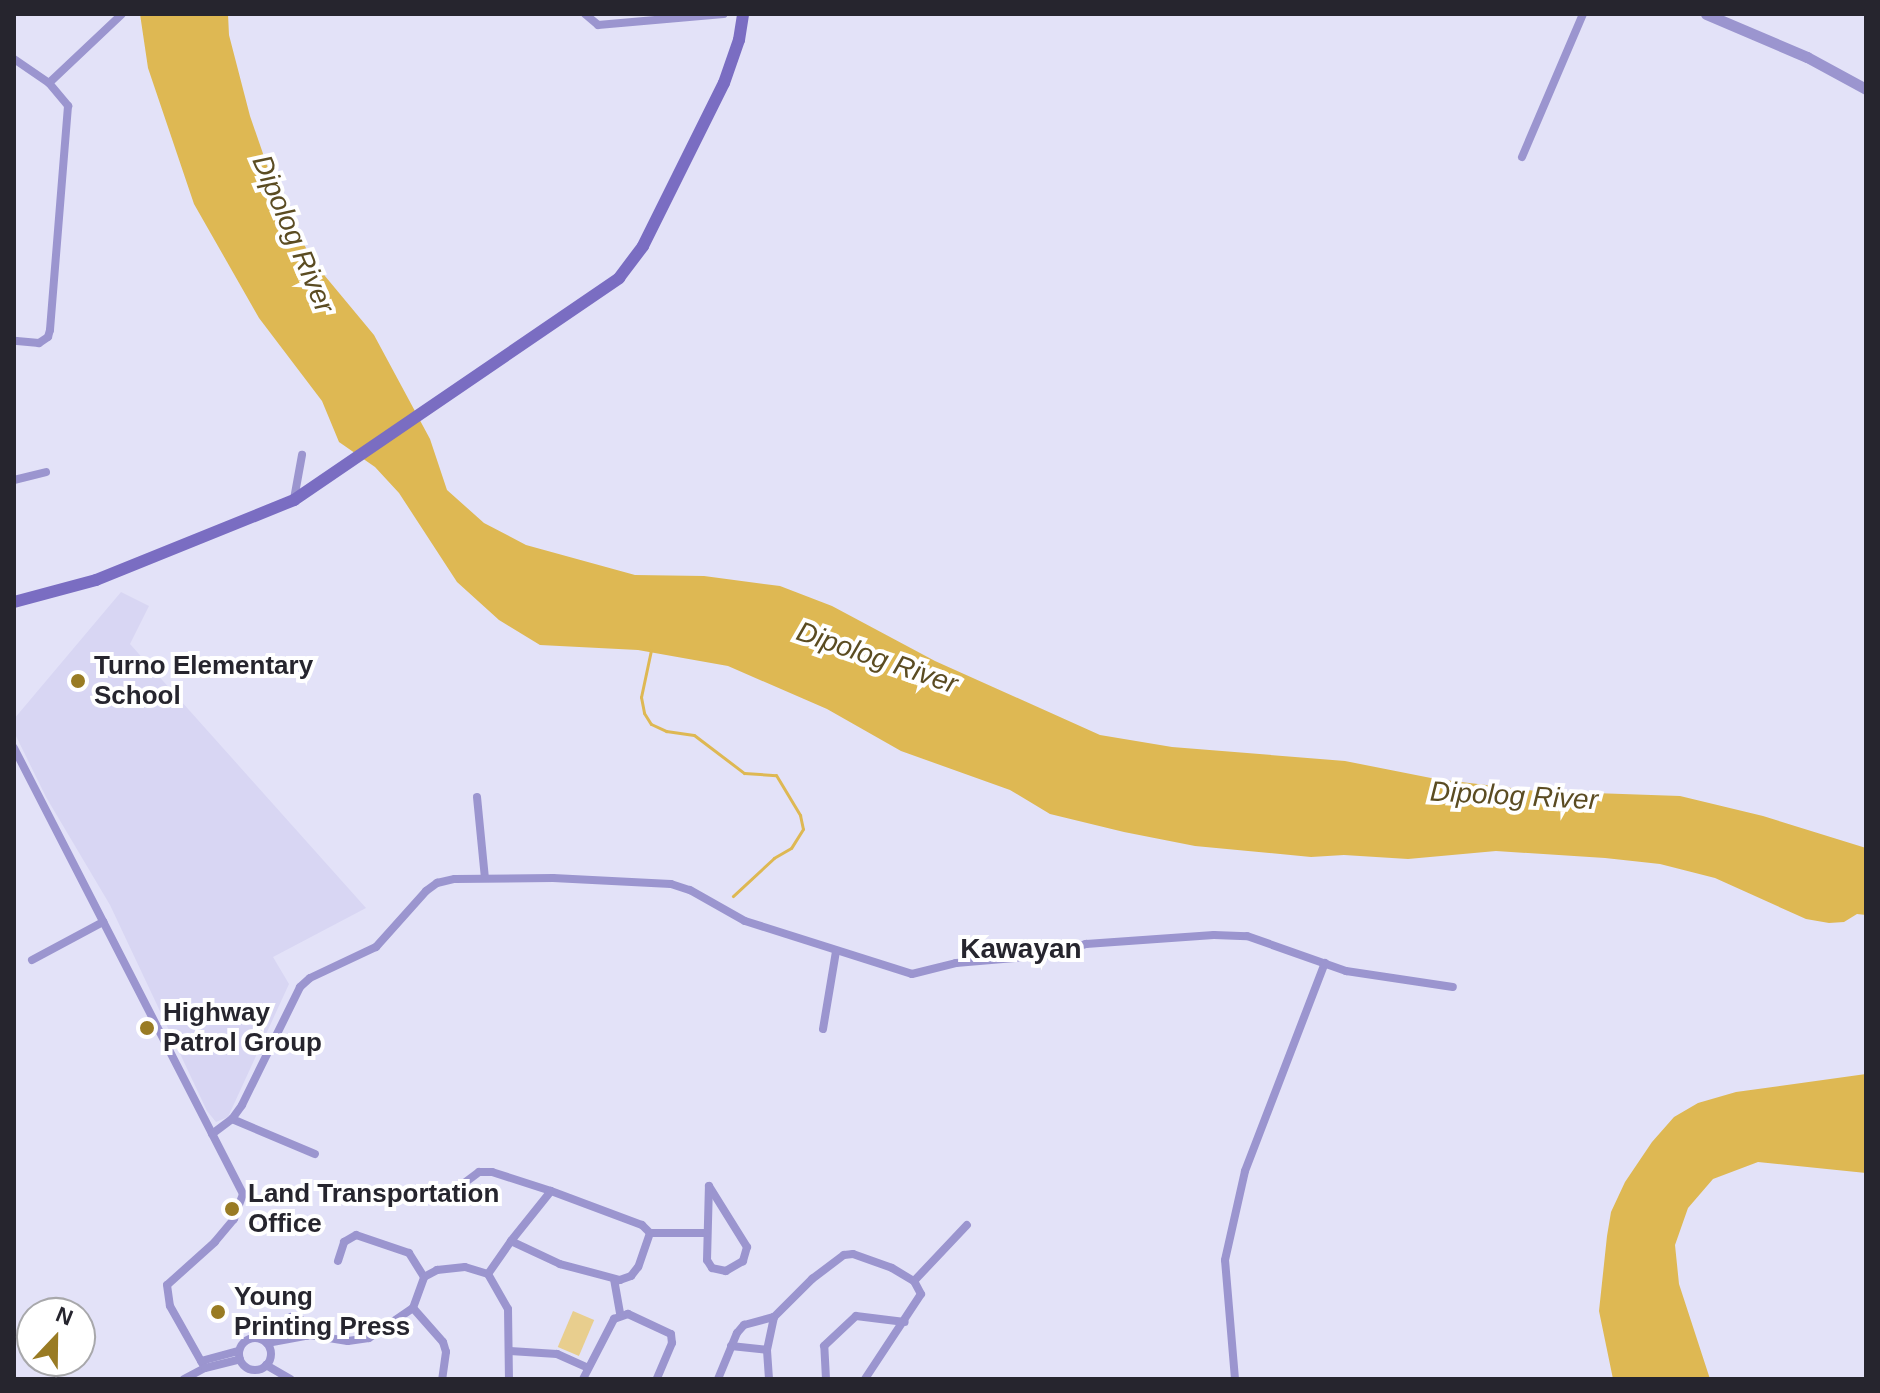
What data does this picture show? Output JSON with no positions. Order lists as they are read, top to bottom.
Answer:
{
  "districts": ["Kawayan"],
  "water": ["Dipolog River"],
  "places": [
    "Turno Elementary School",
    "Highway Patrol Group",
    "Land Transportation Office",
    "Young Printing Press"
  ],
  "north": "top"
}
